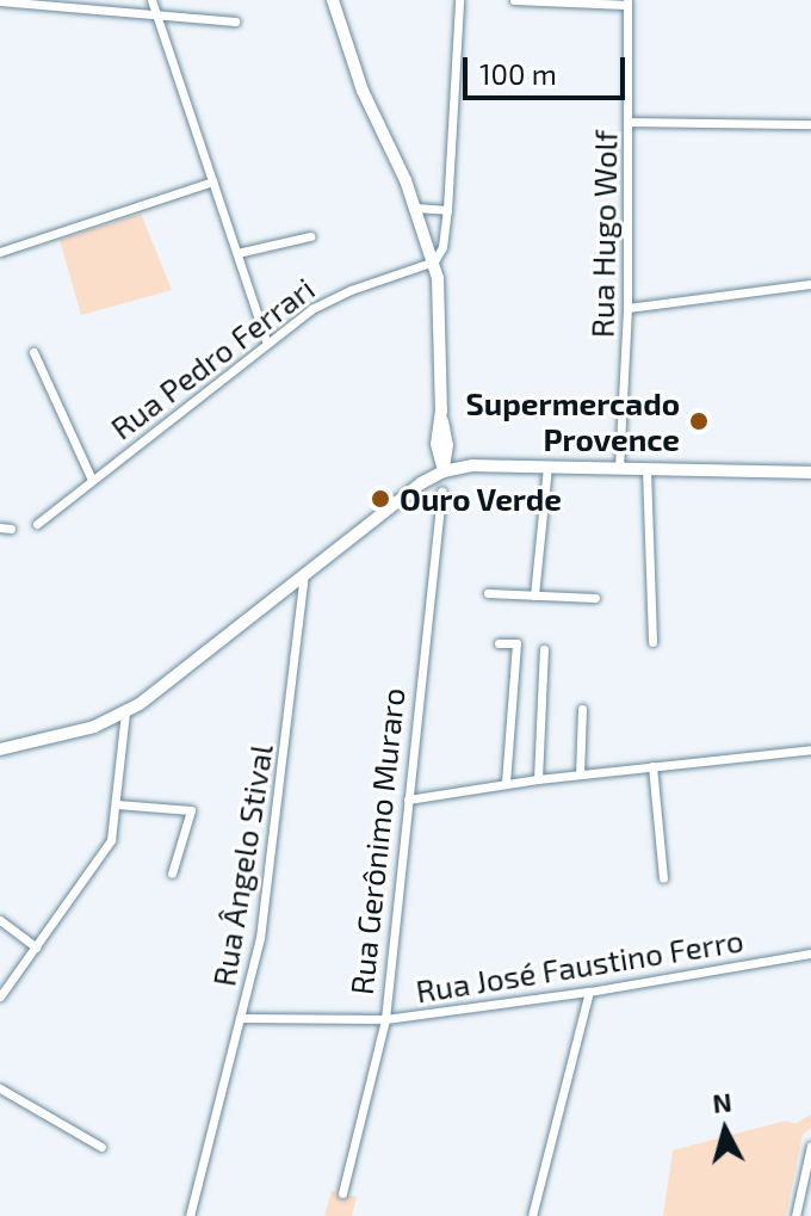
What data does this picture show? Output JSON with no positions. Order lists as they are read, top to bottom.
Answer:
{
  "streets": {
    "street": [
      "Rua Hugo Wolf",
      "Rua Pedro Ferrari",
      "Rua Gerônimo Muraro",
      "Rua Ângelo Stival",
      "Rua José Faustino Ferro"
    ]
  },
  "crossings": [
    ["Rua Gerônimo Muraro", "Rua José Faustino Ferro"],
    ["Rua Ângelo Stival", "Rua José Faustino Ferro"]
  ],
  "places": ["Supermercado Provence", "Ouro Verde"],
  "scale_bar": "100 m",
  "north": "top"
}
